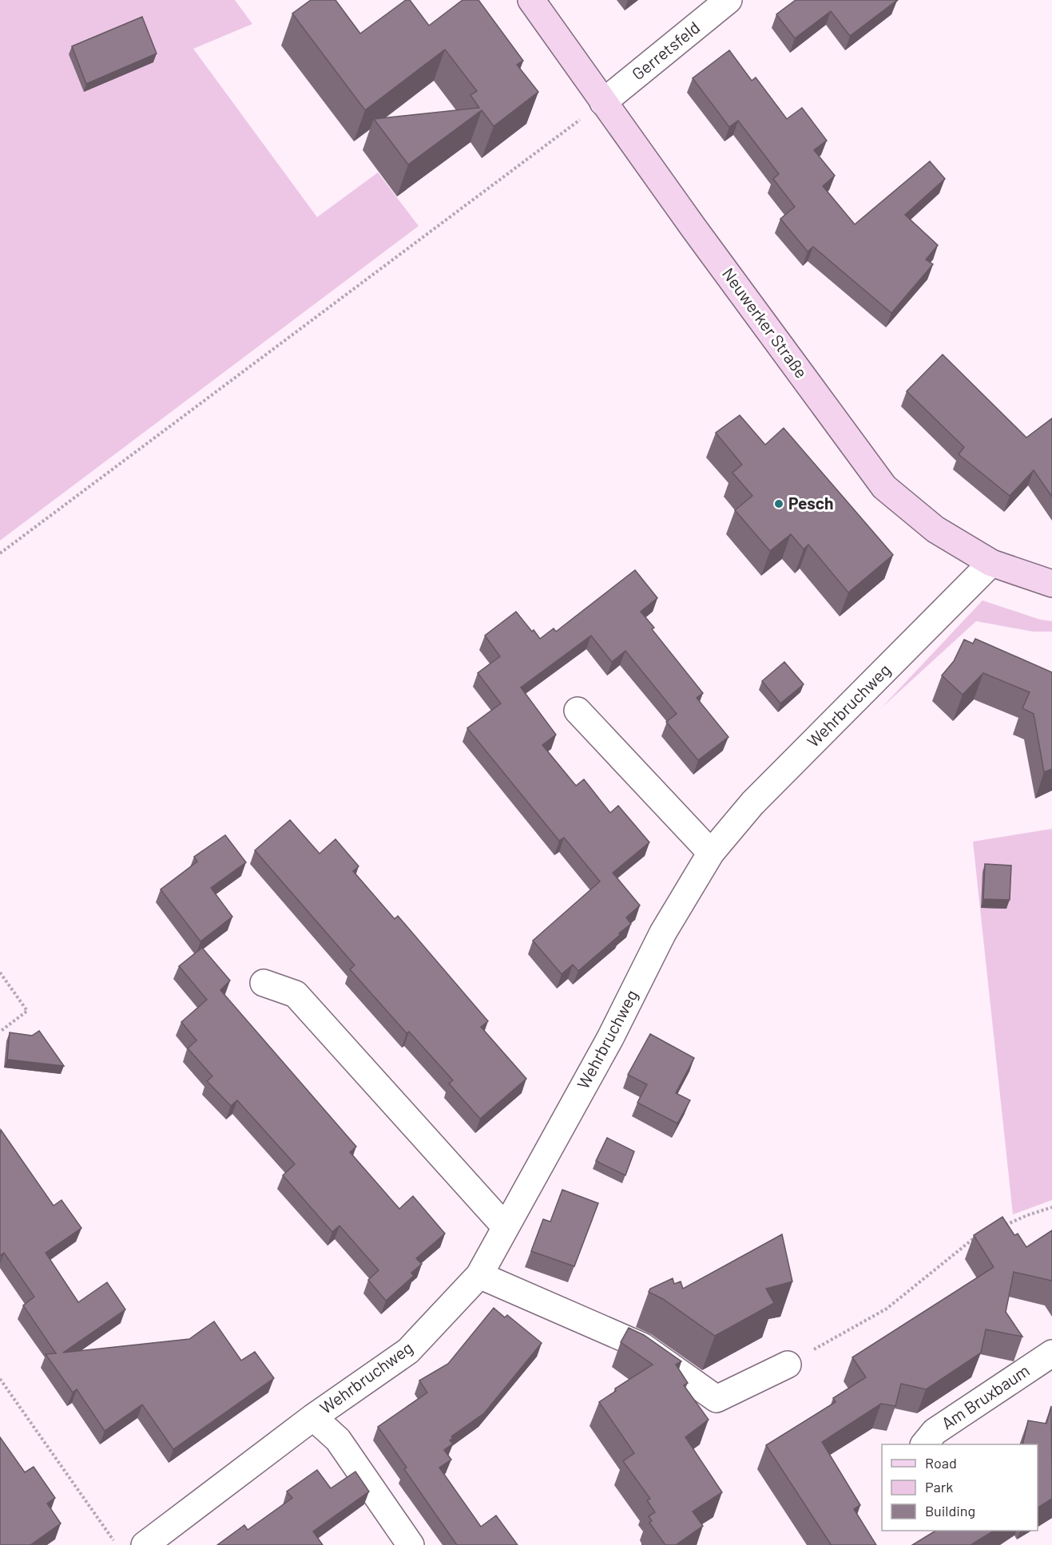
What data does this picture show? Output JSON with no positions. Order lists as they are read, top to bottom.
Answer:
{
  "streets": {
    "street": [
      "Gerretsfeld",
      "Neuwerker Straße",
      "Wehrbruchweg",
      "Am Bruxbaum"
    ]
  },
  "crossings": [
    ["Gerretsfeld", "Neuwerker Straße"],
    ["Neuwerker Straße", "Wehrbruchweg"]
  ],
  "places": ["Pesch"],
  "legend": ["Road", "Park", "Building"]
}
